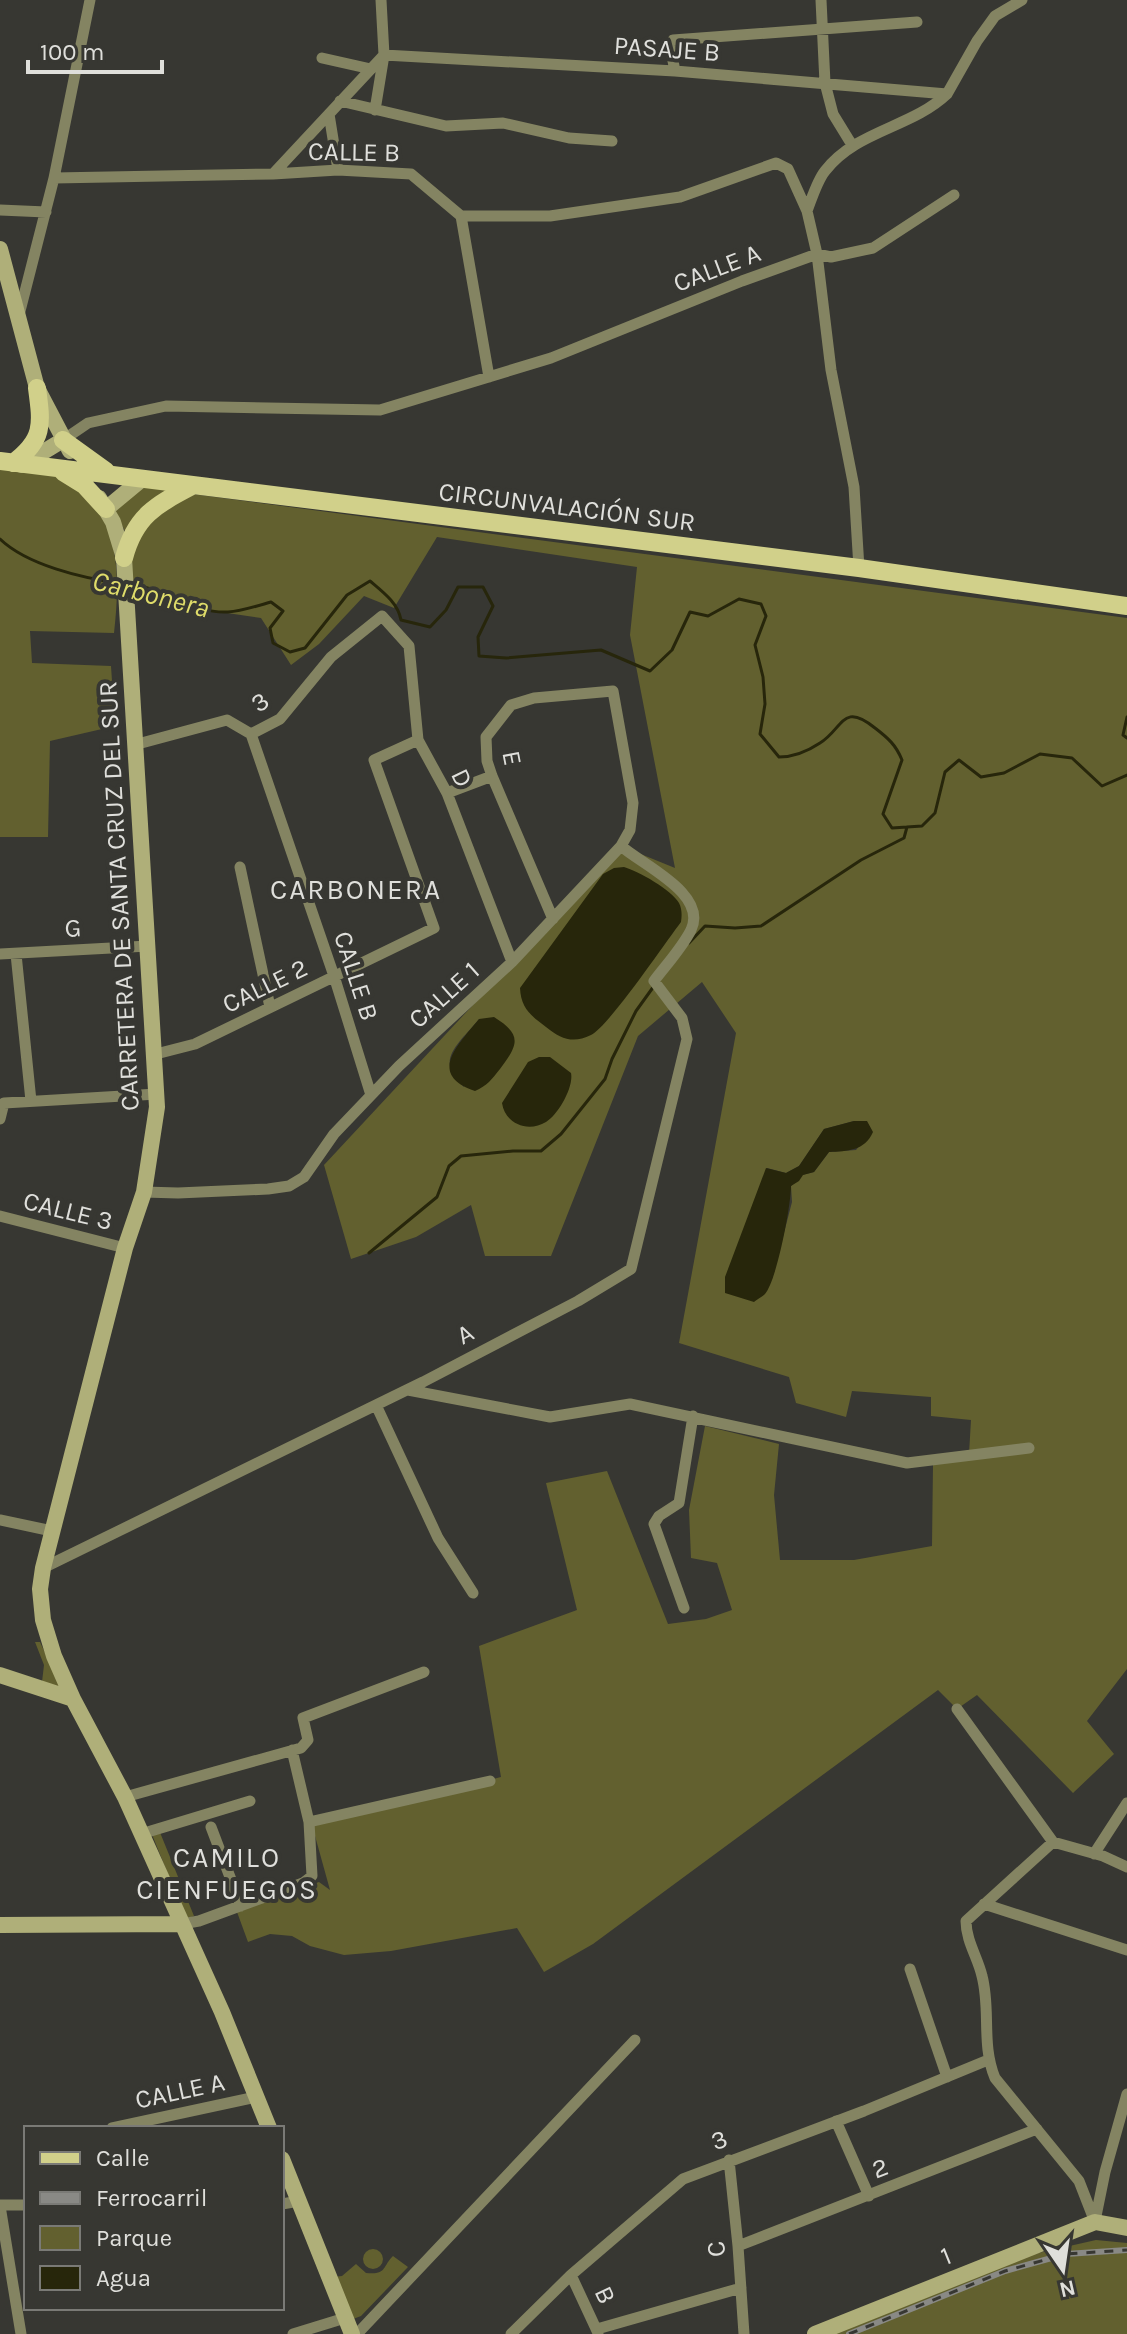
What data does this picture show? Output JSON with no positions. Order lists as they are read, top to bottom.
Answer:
{
  "streets": {
    "main road": ["CIRCUNVALACIÓN SUR", "CARRETERA DE SANTA CRUZ DEL SUR", "1"],
    "street": [
      "PASAJE B",
      "CALLE B",
      "CALLE A",
      "3",
      "E",
      "D",
      "G",
      "CALLE 2",
      "CALLE 1",
      "CALLE 3",
      "A",
      "2",
      "C",
      "B"
    ]
  },
  "crossings": [
    ["CALLE B", "3"],
    ["CALLE B", "CALLE 2"],
    ["CALLE B", "CALLE 1"],
    ["CALLE A", "CARRETERA DE SANTA CRUZ DEL SUR"],
    ["CIRCUNVALACIÓN SUR", "CARRETERA DE SANTA CRUZ DEL SUR"],
    ["3", "D"],
    ["3", "CARRETERA DE SANTA CRUZ DEL SUR"],
    ["3", "C"],
    ["3", "B"],
    ["E", "CALLE 1"],
    ["D", "CALLE 2"],
    ["D", "CALLE 1"],
    ["CARRETERA DE SANTA CRUZ DEL SUR", "G"],
    ["CARRETERA DE SANTA CRUZ DEL SUR", "CALLE 2"],
    ["CARRETERA DE SANTA CRUZ DEL SUR", "CALLE 1"],
    ["CARRETERA DE SANTA CRUZ DEL SUR", "CALLE 3"],
    ["CARRETERA DE SANTA CRUZ DEL SUR", "A"],
    ["CALLE 1", "A"],
    ["2", "C"]
  ],
  "districts": ["CARBONERA", "CAMILO CIENFUEGOS"],
  "water": ["Carbonera"],
  "legend": [
    "Calle",
    "Ferrocarril",
    "Parque",
    "Agua"
  ],
  "scale_bar": "100 m",
  "north": "bottom"
}
